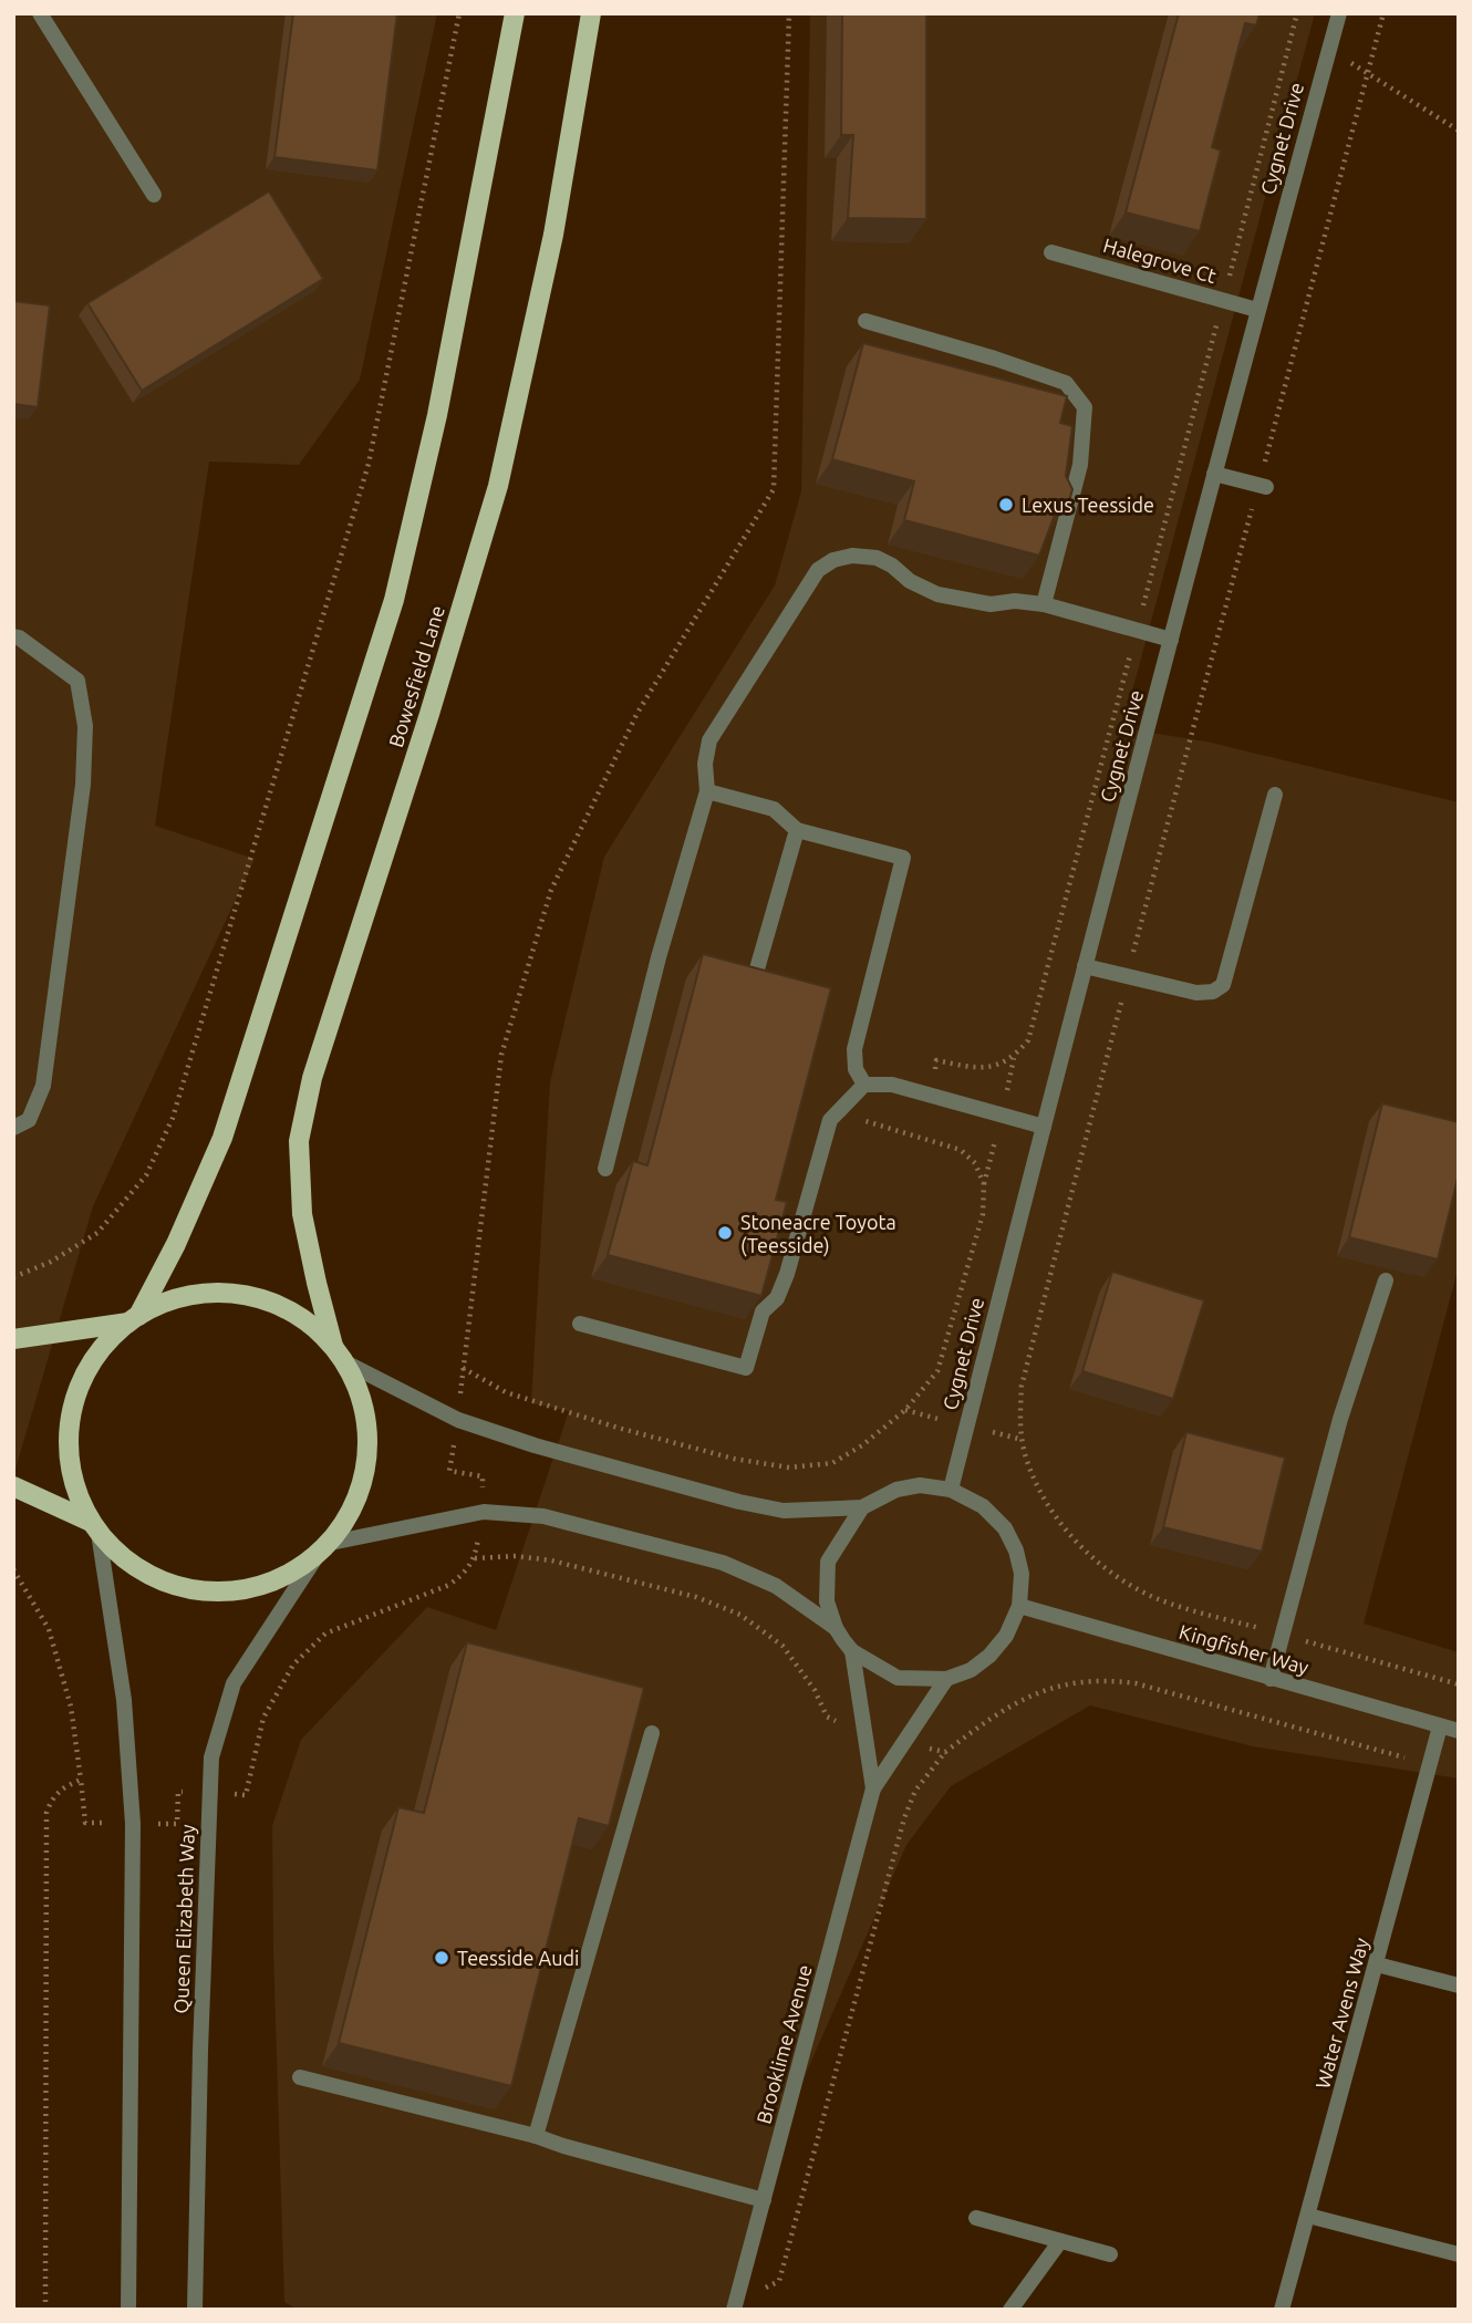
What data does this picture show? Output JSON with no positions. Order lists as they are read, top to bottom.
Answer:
{
  "streets": {
    "main road": ["Bowesfield Lane"],
    "street": [
      "Cygnet Drive",
      "Halegrove Ct",
      "Kingfisher Way",
      "Queen Elizabeth Way",
      "Water Avens Way",
      "Brooklime Avenue"
    ]
  },
  "crossings": [
    ["Cygnet Drive", "Halegrove Ct"],
    ["Cygnet Drive", "Kingfisher Way"],
    ["Kingfisher Way", "Water Avens Way"]
  ],
  "places": ["Lexus Teesside", "Stoneacre Toyota (Teesside)", "Teesside Audi"]
}
